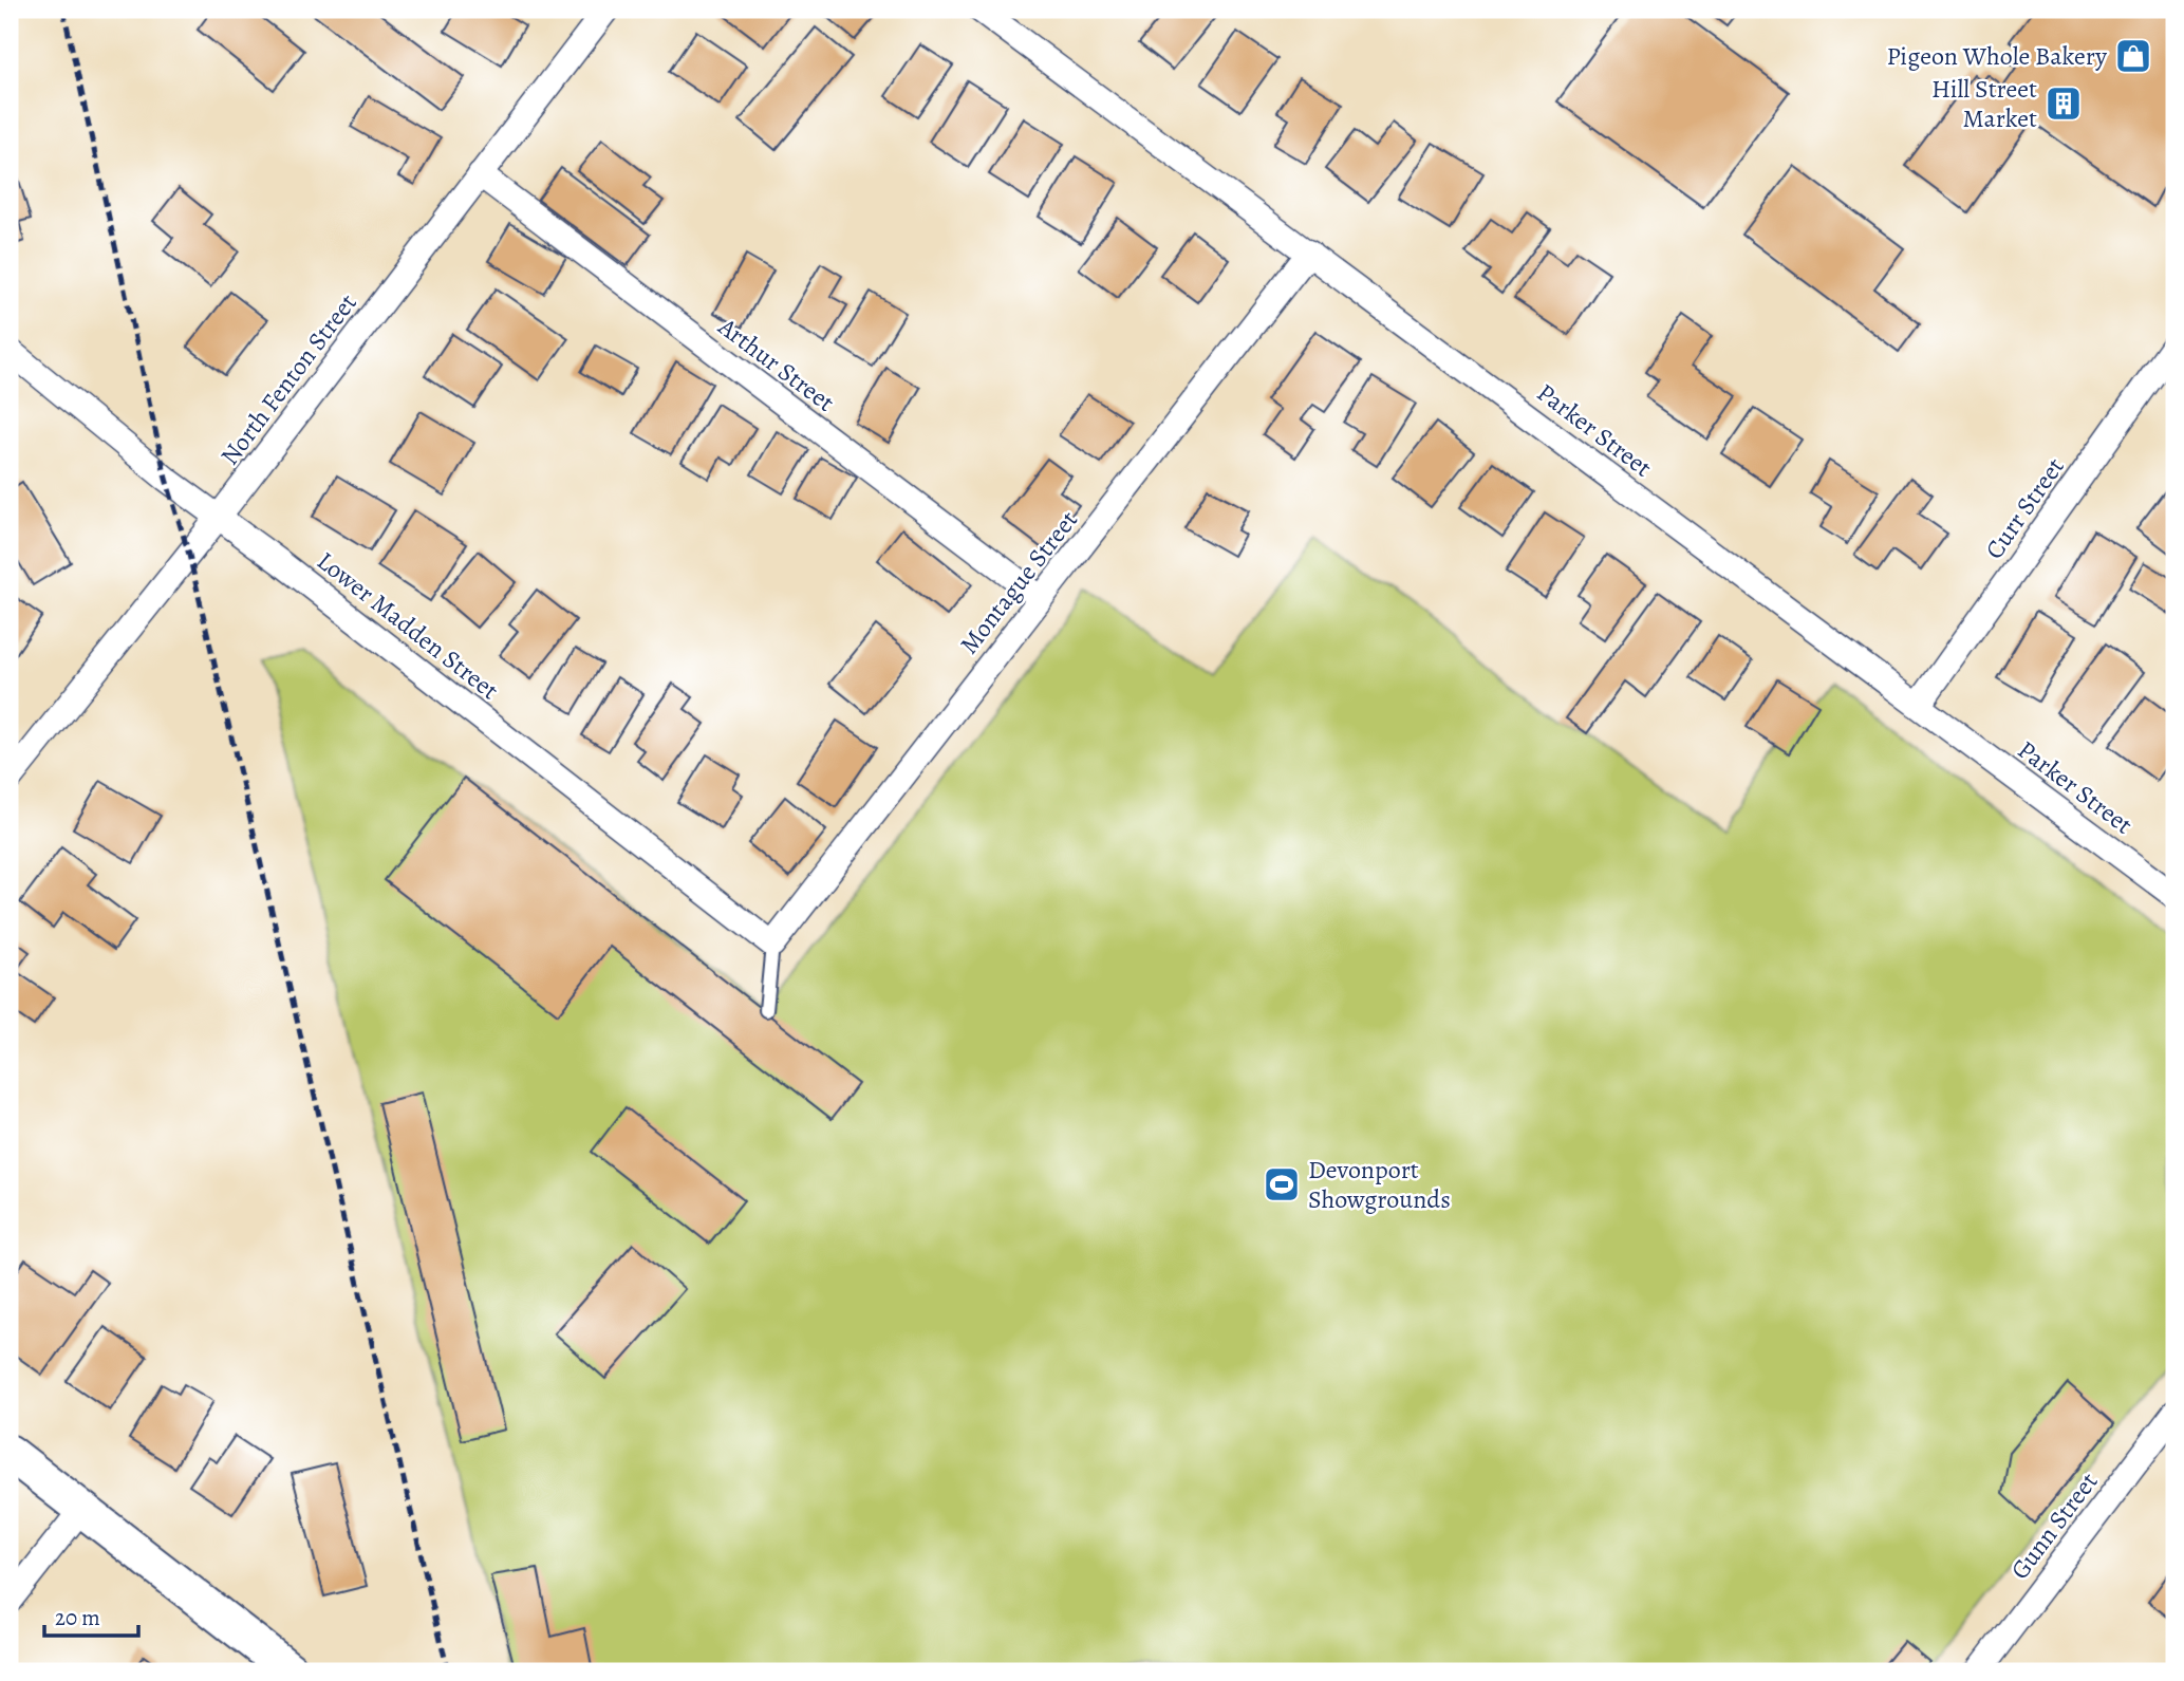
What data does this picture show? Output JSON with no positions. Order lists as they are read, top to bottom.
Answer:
{
  "streets": {
    "street": [
      "Arthur Street",
      "North Fenton Street",
      "Parker Street",
      "Curr Street",
      "Montague Street",
      "Lower Madden Street",
      "Gunn Street"
    ]
  },
  "crossings": [
    ["Arthur Street", "North Fenton Street"],
    ["Arthur Street", "Montague Street"],
    ["North Fenton Street", "Lower Madden Street"],
    ["Parker Street", "Curr Street"],
    ["Parker Street", "Montague Street"],
    ["Montague Street", "Lower Madden Street"]
  ],
  "places": {
    "shop": ["Pigeon Whole Bakery"],
    "building": ["Hill Street Market"],
    "sports": ["Devonport Showgrounds"]
  },
  "scale_bar": "20 m"
}
